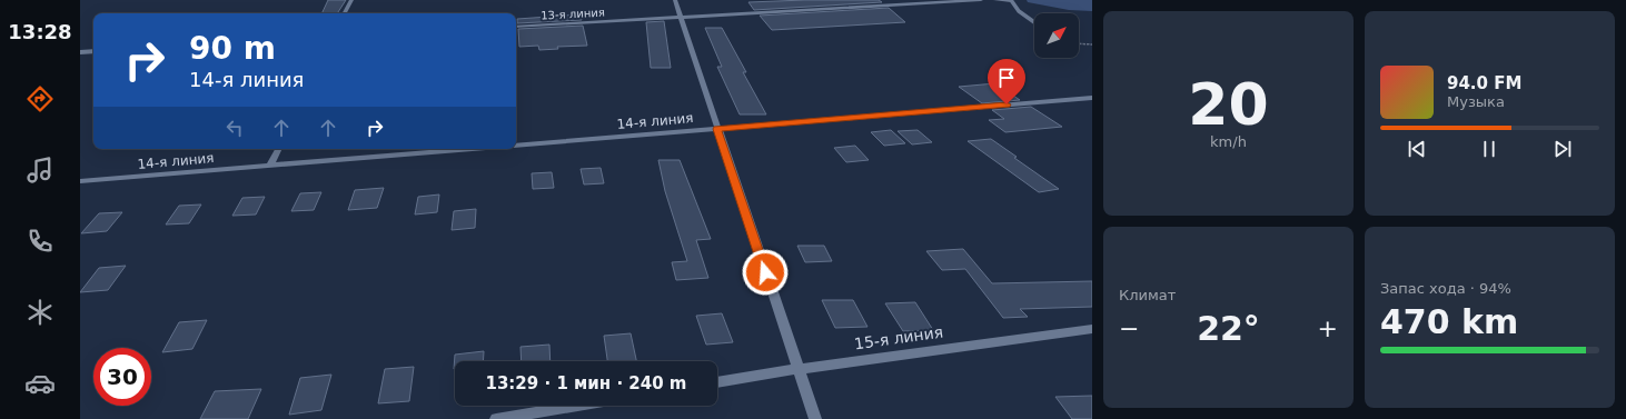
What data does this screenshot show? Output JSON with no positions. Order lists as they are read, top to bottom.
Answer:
{
  "streets": {
    "street": ["13-я линия", "14-я линия", "15-я линия"]
  },
  "north": "top right",
  "page": {
    "tabs": "13:28",
    "tile": [
      ["20", "km/h"],
      "Климат",
      ["Запас хода · 94%", "470 km"]
    ],
    "turn": ["90 m", "14-я линия"],
    "song": ["94.0 FM", "Музыка"],
    "heat": ["−", "22°", "+"],
    "limit": "30",
    "trip": "13:29 · 1 мин · 240 m"
  }
}
